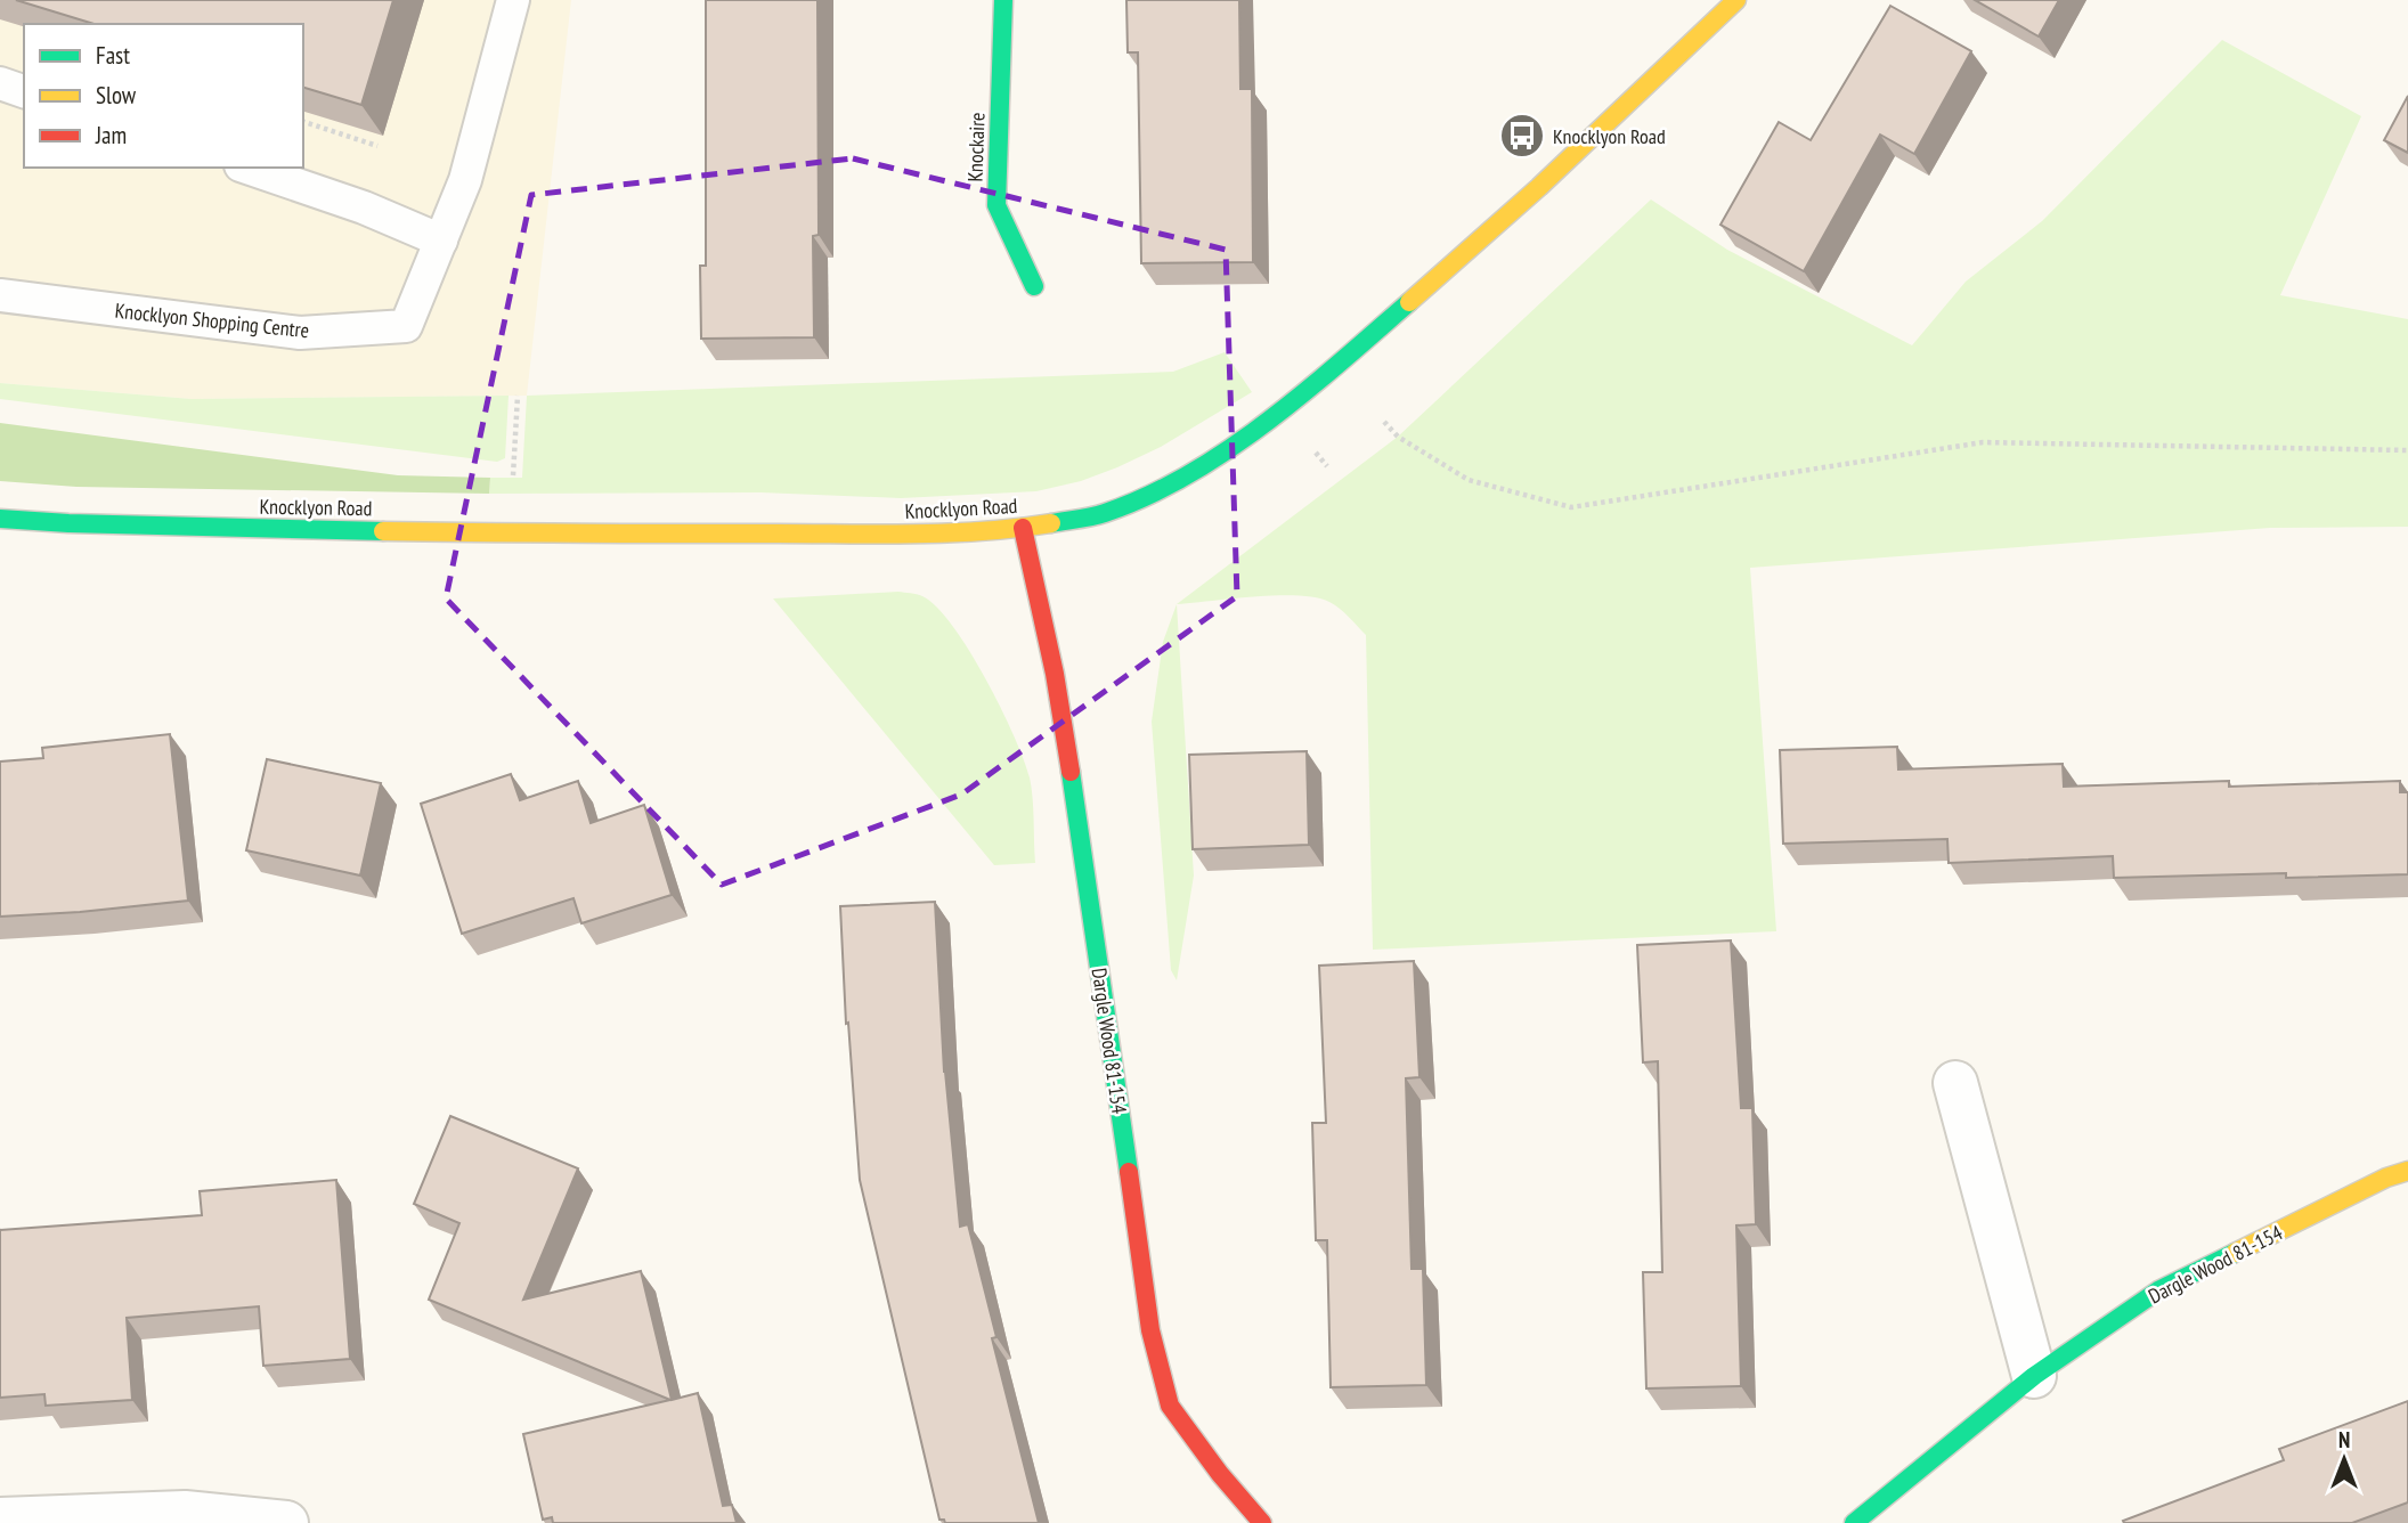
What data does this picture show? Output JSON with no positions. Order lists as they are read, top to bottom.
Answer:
{
  "streets": {
    "street": ["Knockaire", "Knocklyon Road", "Dargle Wood 81-154"],
    "lane": ["Knocklyon Shopping Centre"]
  },
  "crossings": [
    ["Knocklyon Road", "Dargle Wood 81-154"]
  ],
  "places": {
    "bus stop": ["Knocklyon Road"]
  },
  "legend": ["Fast", "Slow", "Jam"],
  "north": "top"
}
